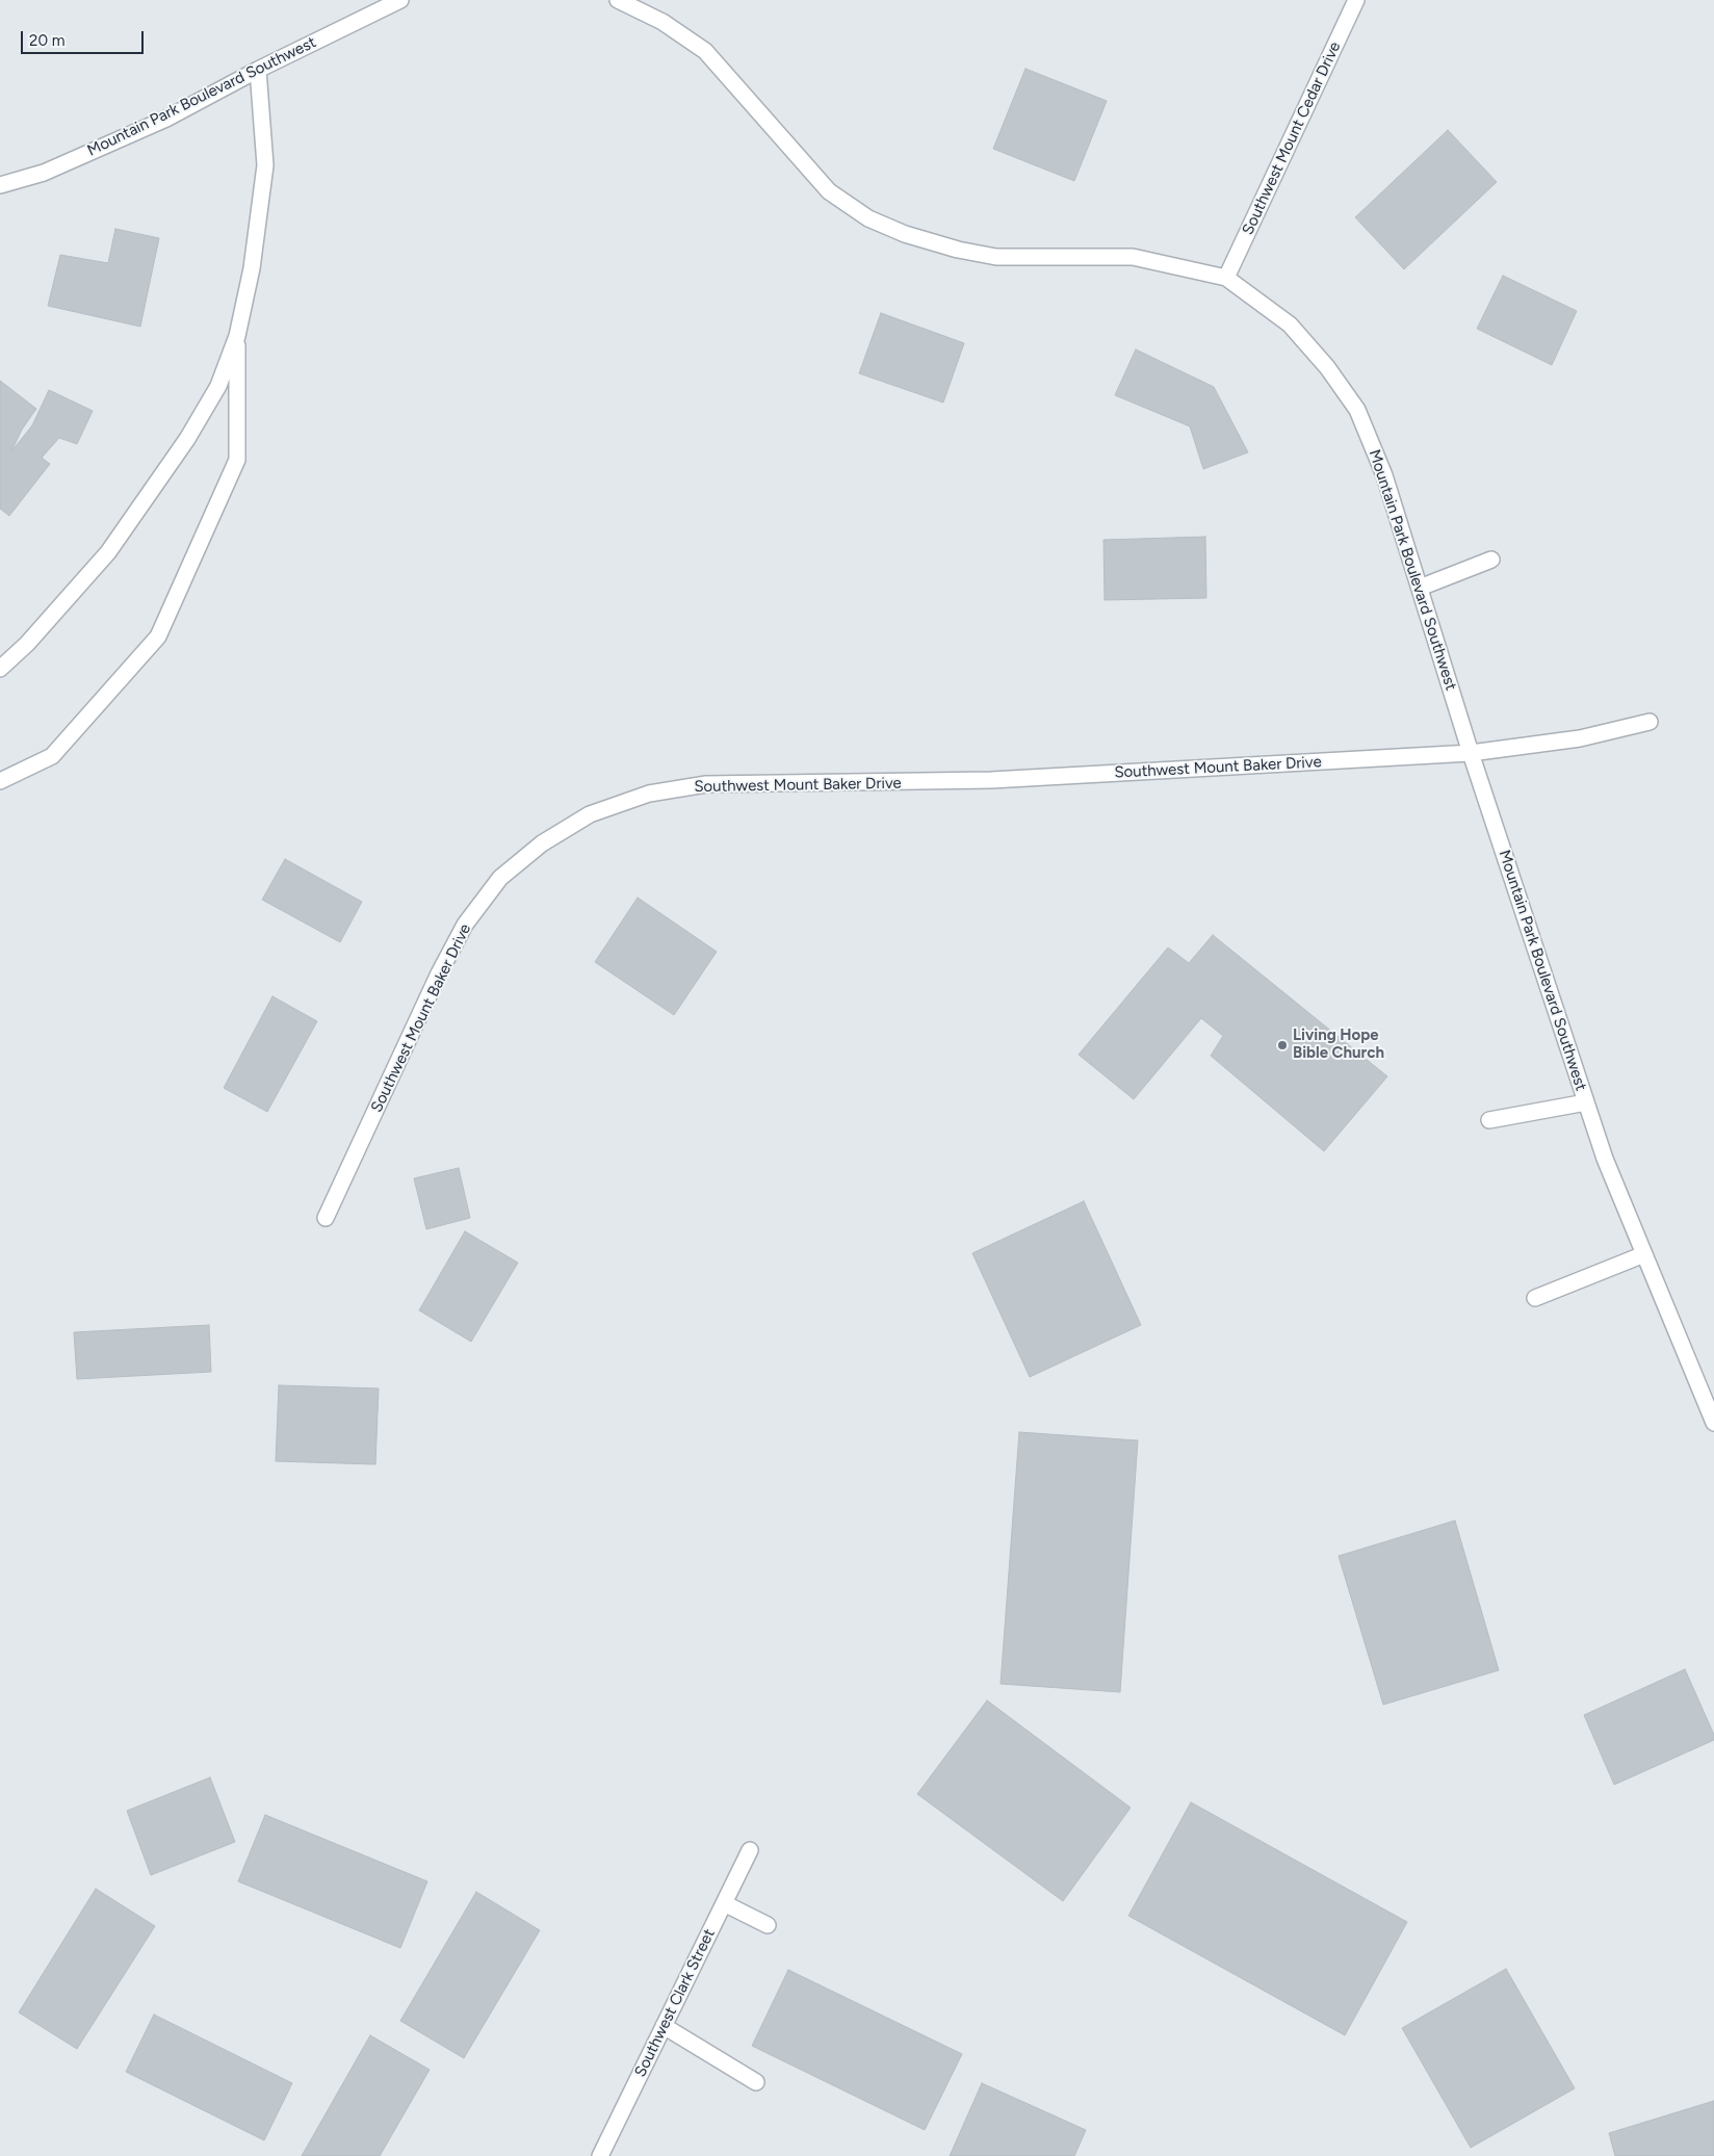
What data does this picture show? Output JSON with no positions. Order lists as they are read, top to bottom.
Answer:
{
  "streets": {
    "street": [
      "Mountain Park Boulevard Southwest",
      "Southwest Mount Cedar Drive",
      "Southwest Mount Baker Drive",
      "Southwest Clark Street"
    ]
  },
  "crossings": [
    ["Mountain Park Boulevard Southwest", "Southwest Mount Cedar Drive"],
    ["Mountain Park Boulevard Southwest", "Southwest Mount Baker Drive"]
  ],
  "places": ["Living Hope Bible Church"],
  "scale_bar": "20 m"
}
